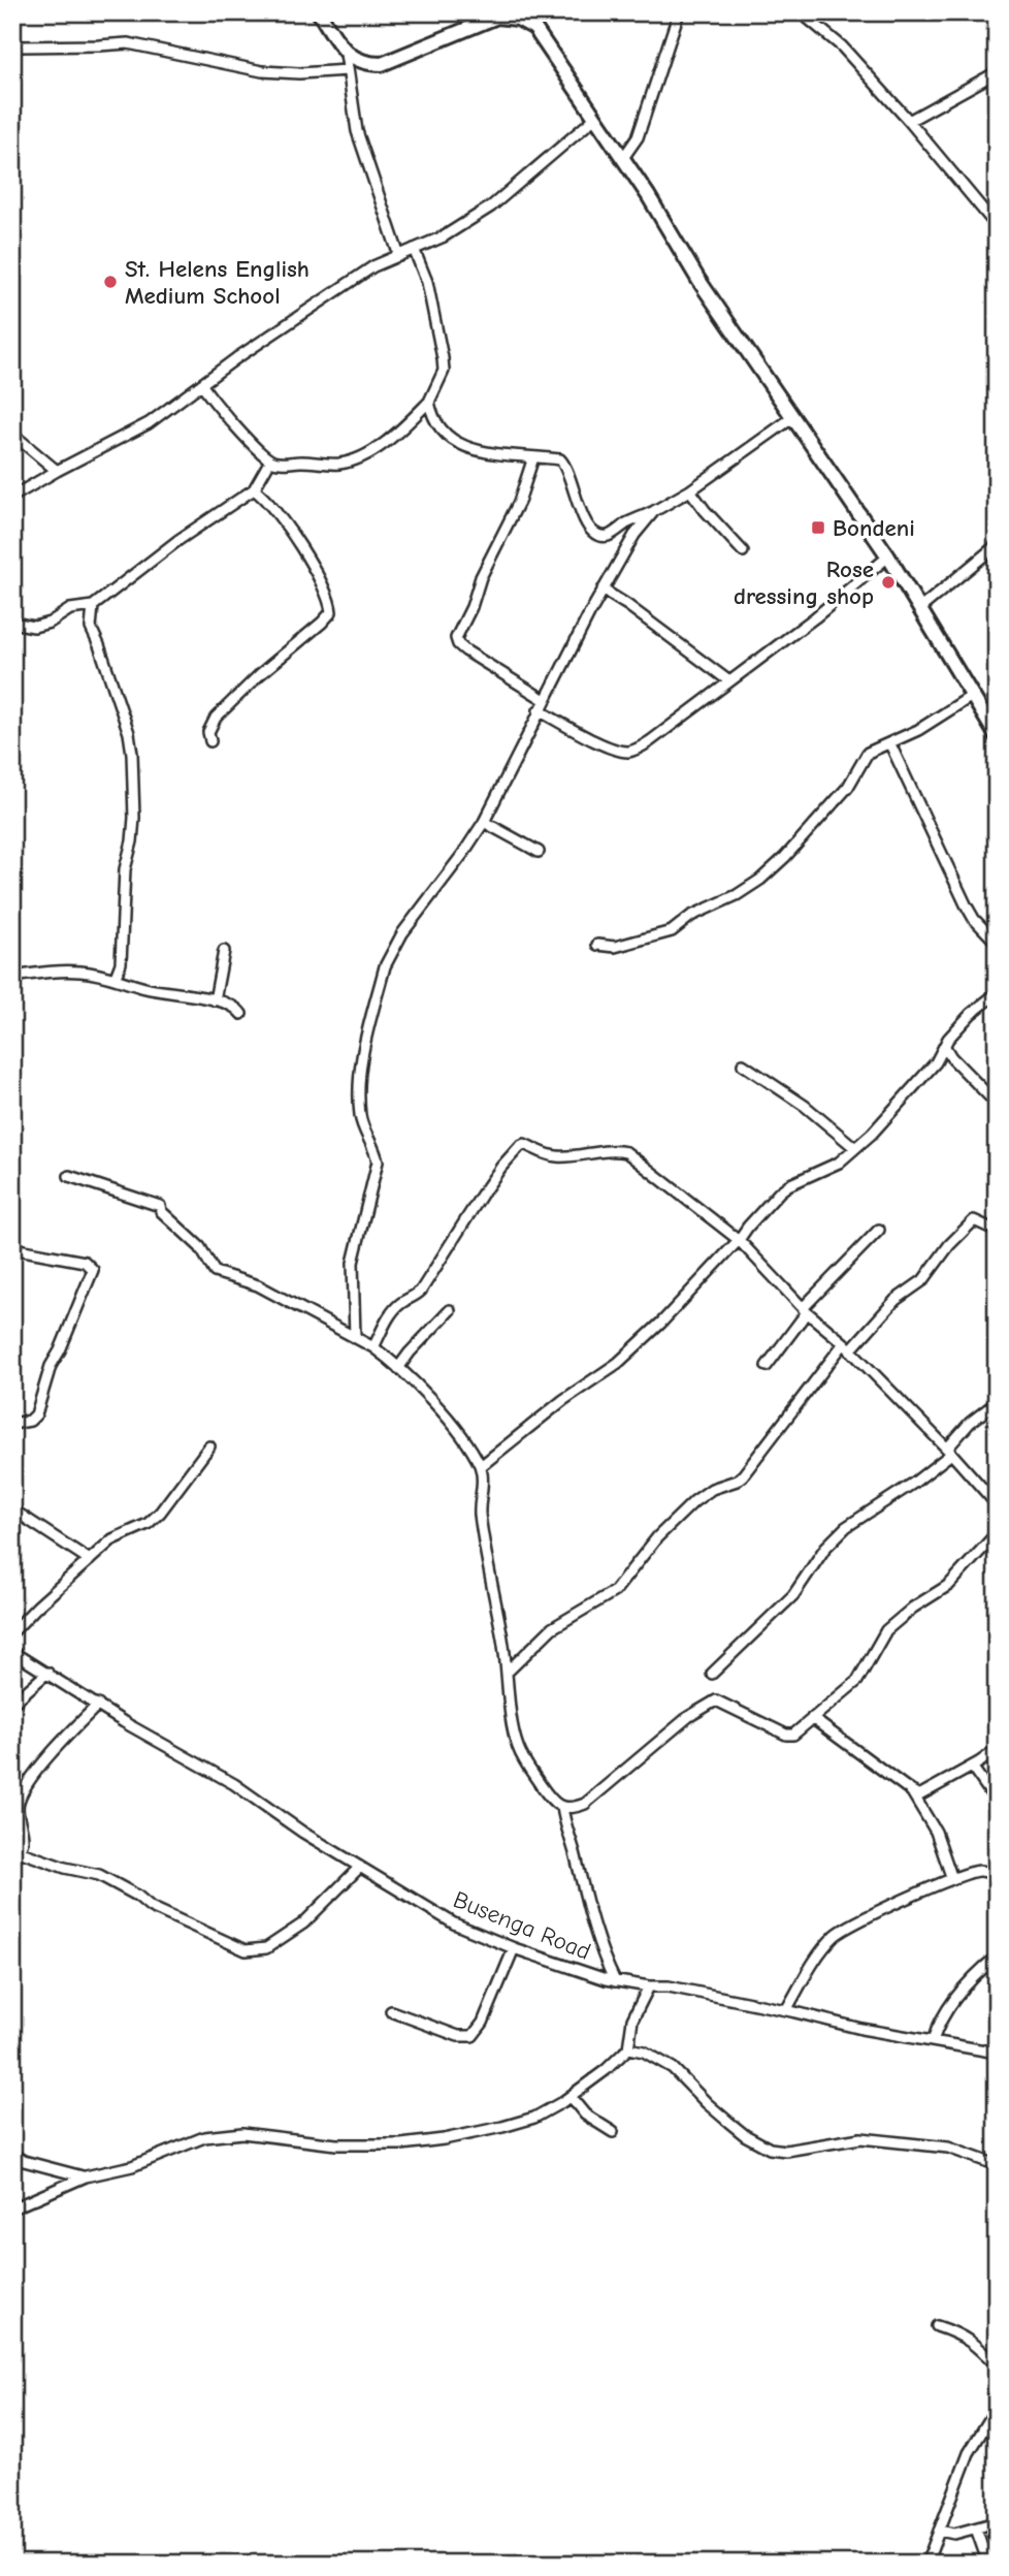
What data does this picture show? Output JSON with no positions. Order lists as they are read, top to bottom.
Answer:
{
  "streets": {
    "street": ["Busenga Road"]
  },
  "places": {
    "other": ["St. Helens English Medium School", "Rose dressing shop"],
    "transit": ["Bondeni"]
  }
}
